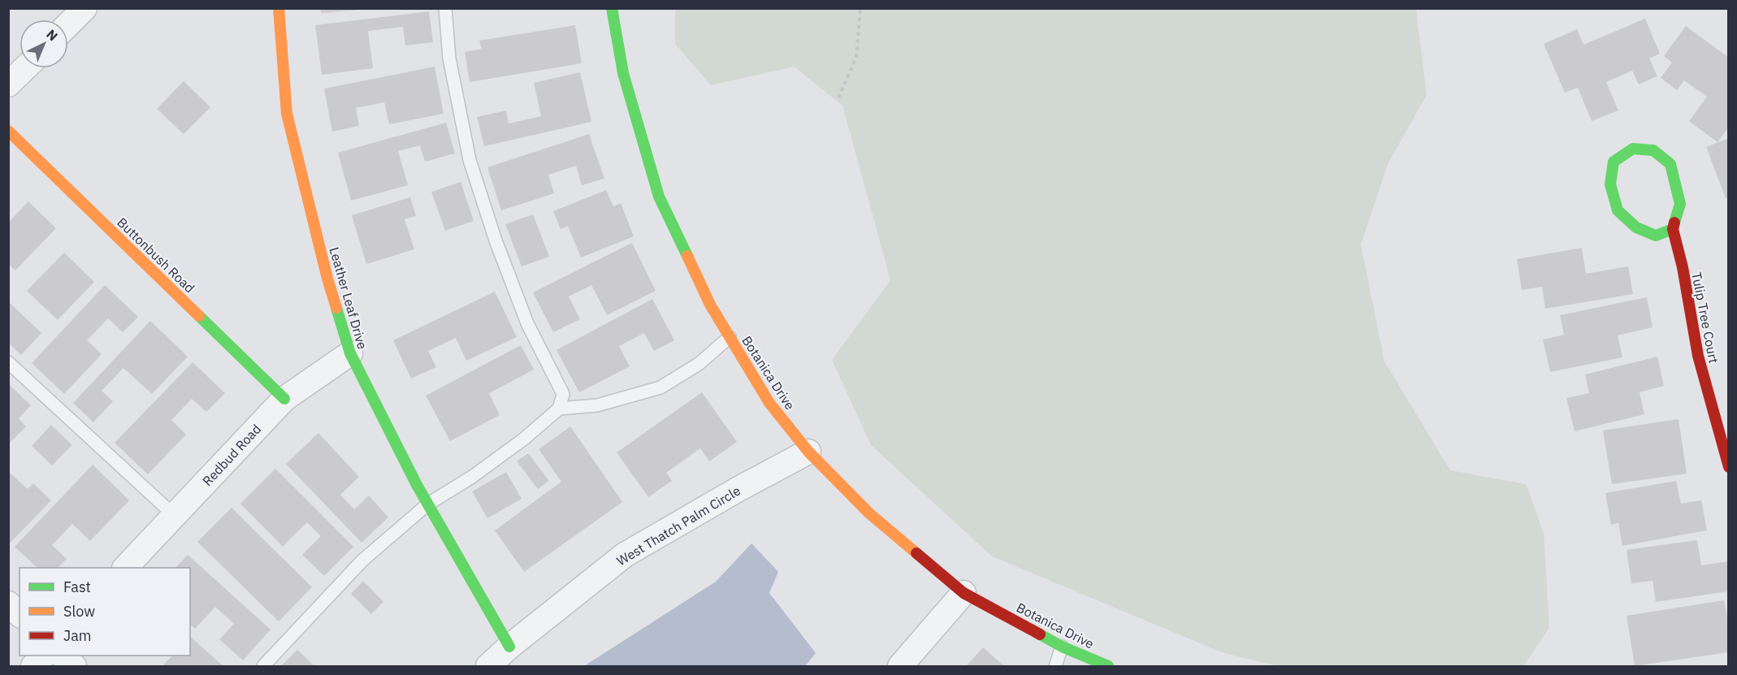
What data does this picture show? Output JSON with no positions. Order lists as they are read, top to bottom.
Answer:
{
  "streets": {
    "street": [
      "Buttonbush Road",
      "Leather Leaf Drive",
      "Tulip Tree Court",
      "Botanica Drive",
      "Redbud Road",
      "West Thatch Palm Circle"
    ]
  },
  "crossings": [
    ["Buttonbush Road", "Redbud Road"],
    ["Leather Leaf Drive", "Redbud Road"],
    ["Leather Leaf Drive", "West Thatch Palm Circle"],
    ["Botanica Drive", "West Thatch Palm Circle"]
  ],
  "legend": ["Fast", "Slow", "Jam"],
  "north": "top right"
}
